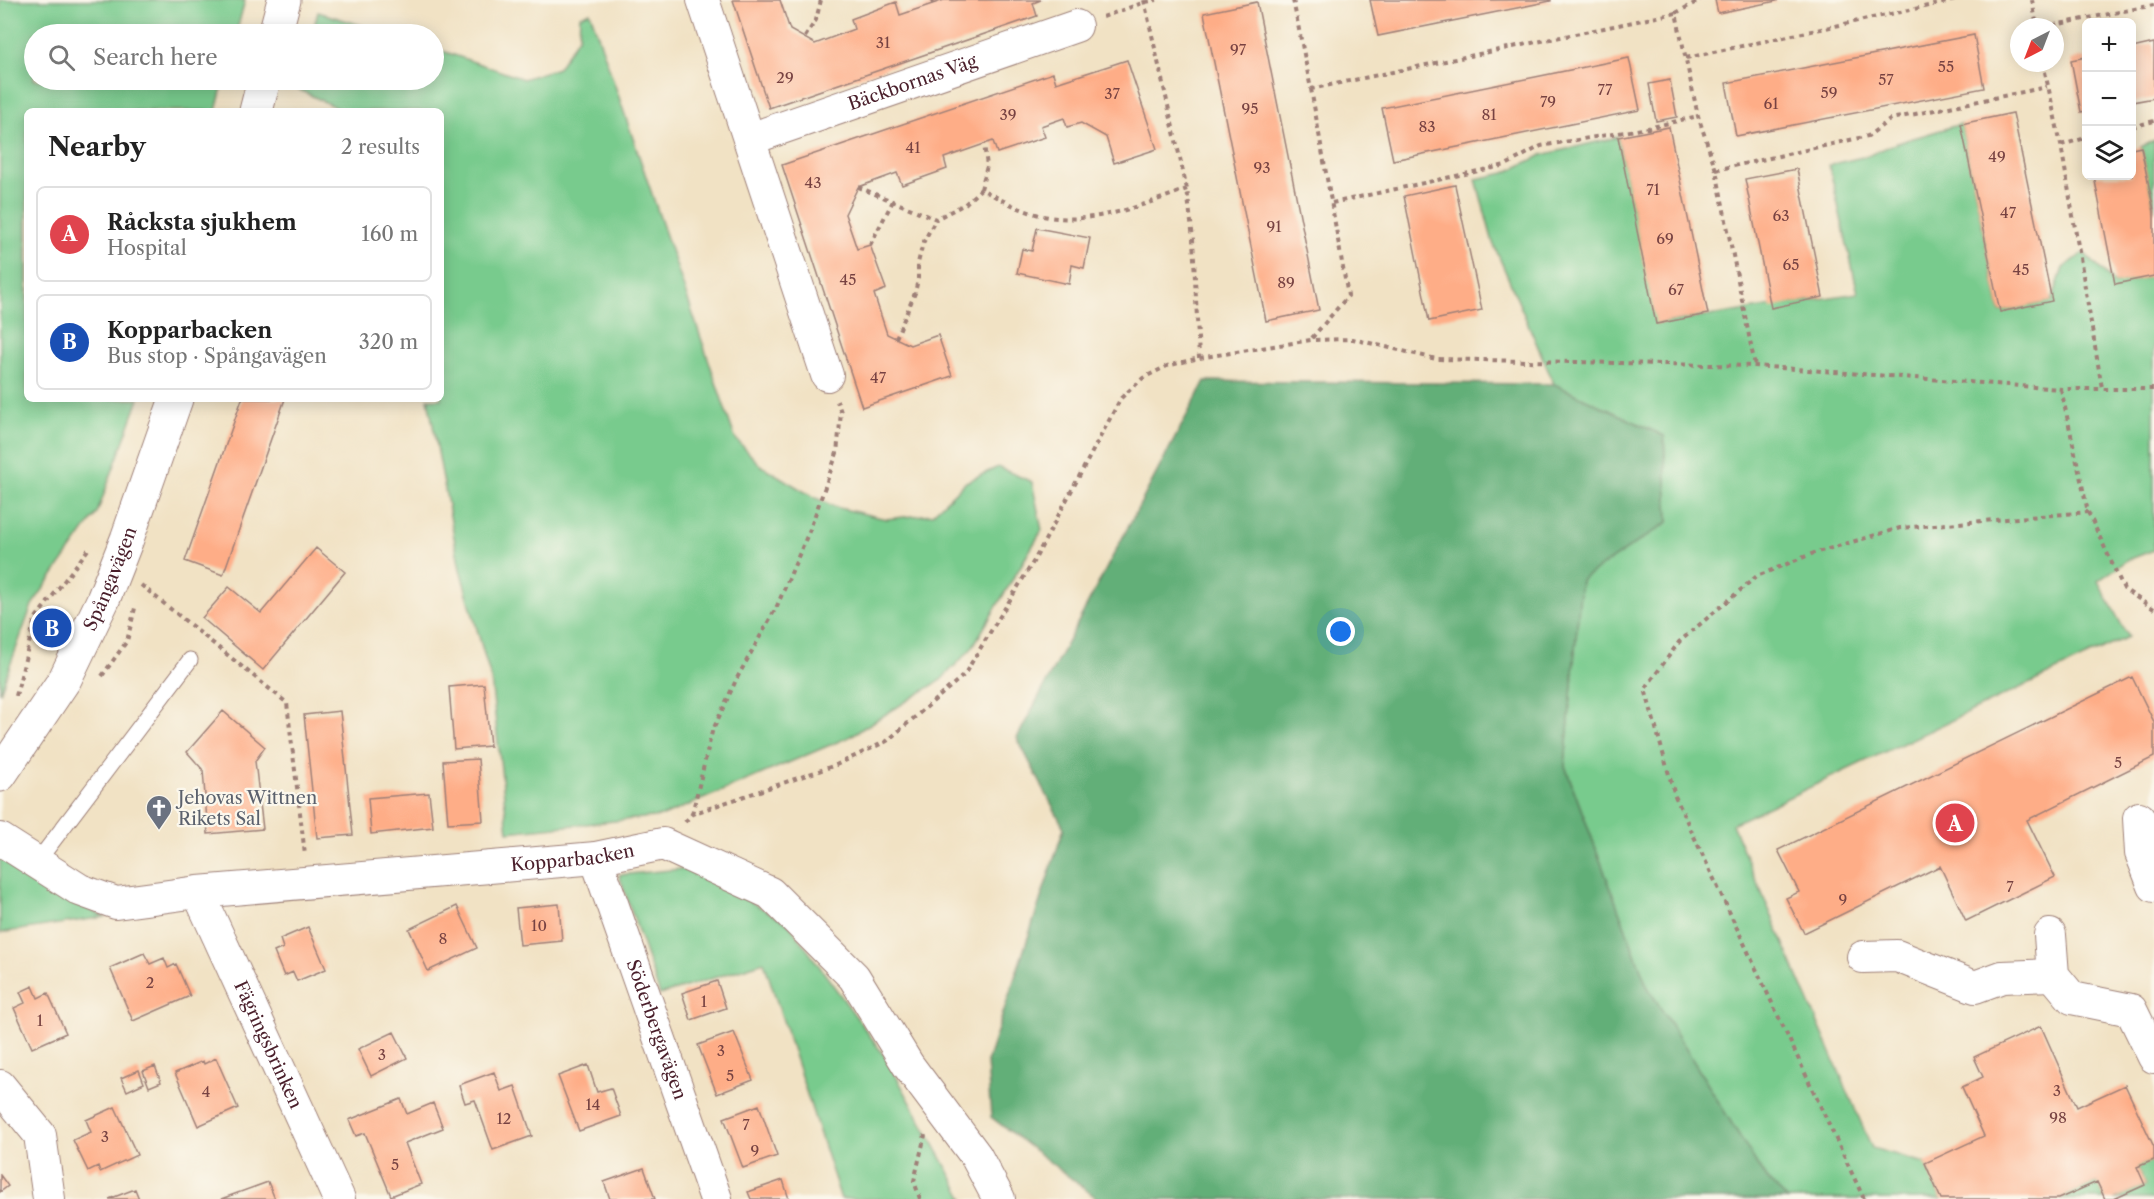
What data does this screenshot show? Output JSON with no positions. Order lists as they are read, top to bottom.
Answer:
{
  "streets": {
    "street": [
      "Bäckbornas Väg",
      "Spångavägen",
      "Kopparbacken",
      "Söderbergavägen",
      "Fägringsbrinken"
    ]
  },
  "crossings": [
    ["Kopparbacken", "Söderbergavägen"],
    ["Kopparbacken", "Fägringsbrinken"]
  ],
  "places": {
    "church": ["Jehovas Wittnen Rikets Sal"]
  },
  "house_numbers": [
    "31",
    "97",
    "55",
    "29",
    "57",
    "77",
    "59",
    "37",
    "79",
    "61",
    "95",
    "39",
    "81",
    "83",
    "41",
    "49",
    "93",
    "43",
    "71",
    "47",
    "63",
    "91",
    "69",
    "65",
    "45",
    "45",
    "89",
    "67",
    "47",
    "5",
    "7",
    "9",
    "10",
    "8",
    "2",
    "1",
    "1",
    "3",
    "3",
    "5",
    "3",
    "4",
    "14",
    "98",
    "12",
    "7",
    "3",
    "9",
    "5"
  ],
  "north": "bottom left",
  "page": {
    "map_buttons": ["+", "−"],
    "search": "Search here",
    "heading": ["Nearby", "2 results"],
    "list": [
      {
        "mark": "A",
        "name": "Råcksta sjukhem",
        "note": "Hospital",
        "value": "160 m"
      },
      {
        "mark": "B",
        "name": "Kopparbacken",
        "note": "Bus stop · Spångavägen",
        "value": "320 m"
      }
    ],
    "pins": ["B", "A"]
  }
}
